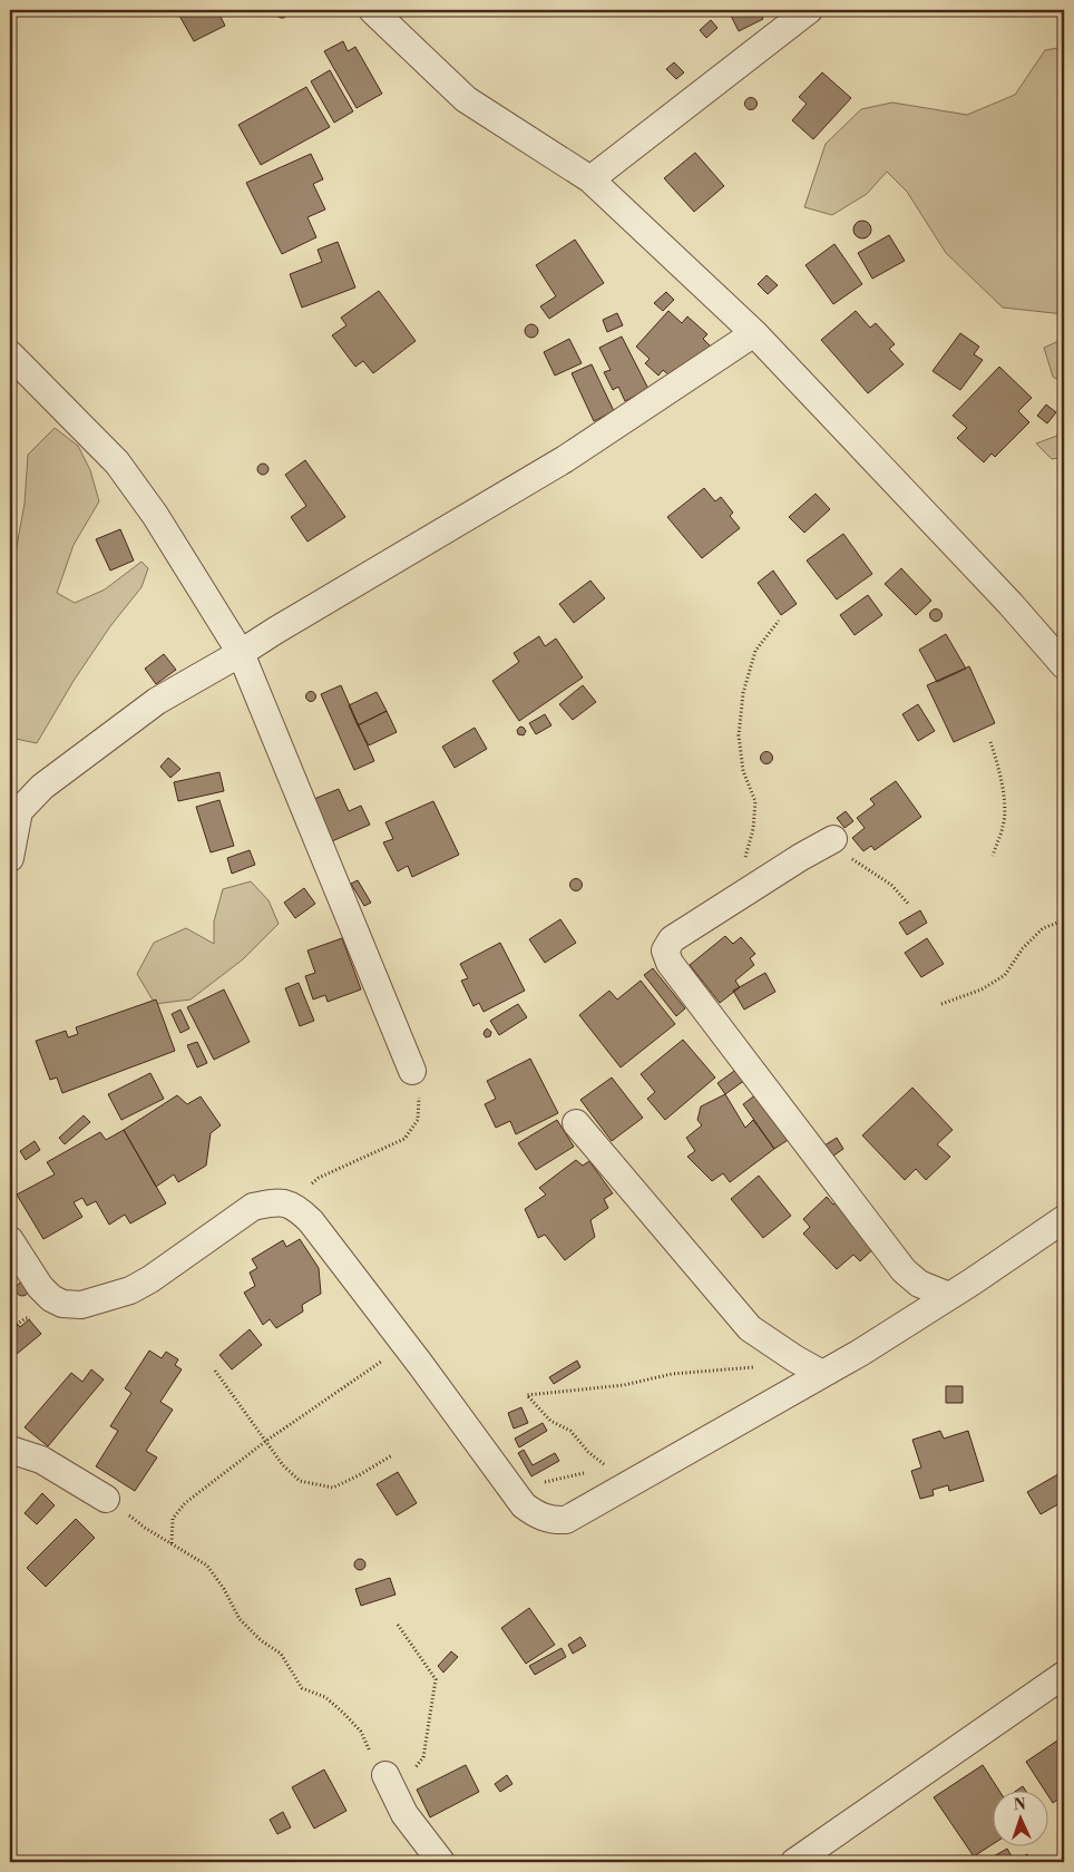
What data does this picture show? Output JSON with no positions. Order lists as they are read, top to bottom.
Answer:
{
  "north": "top"
}
